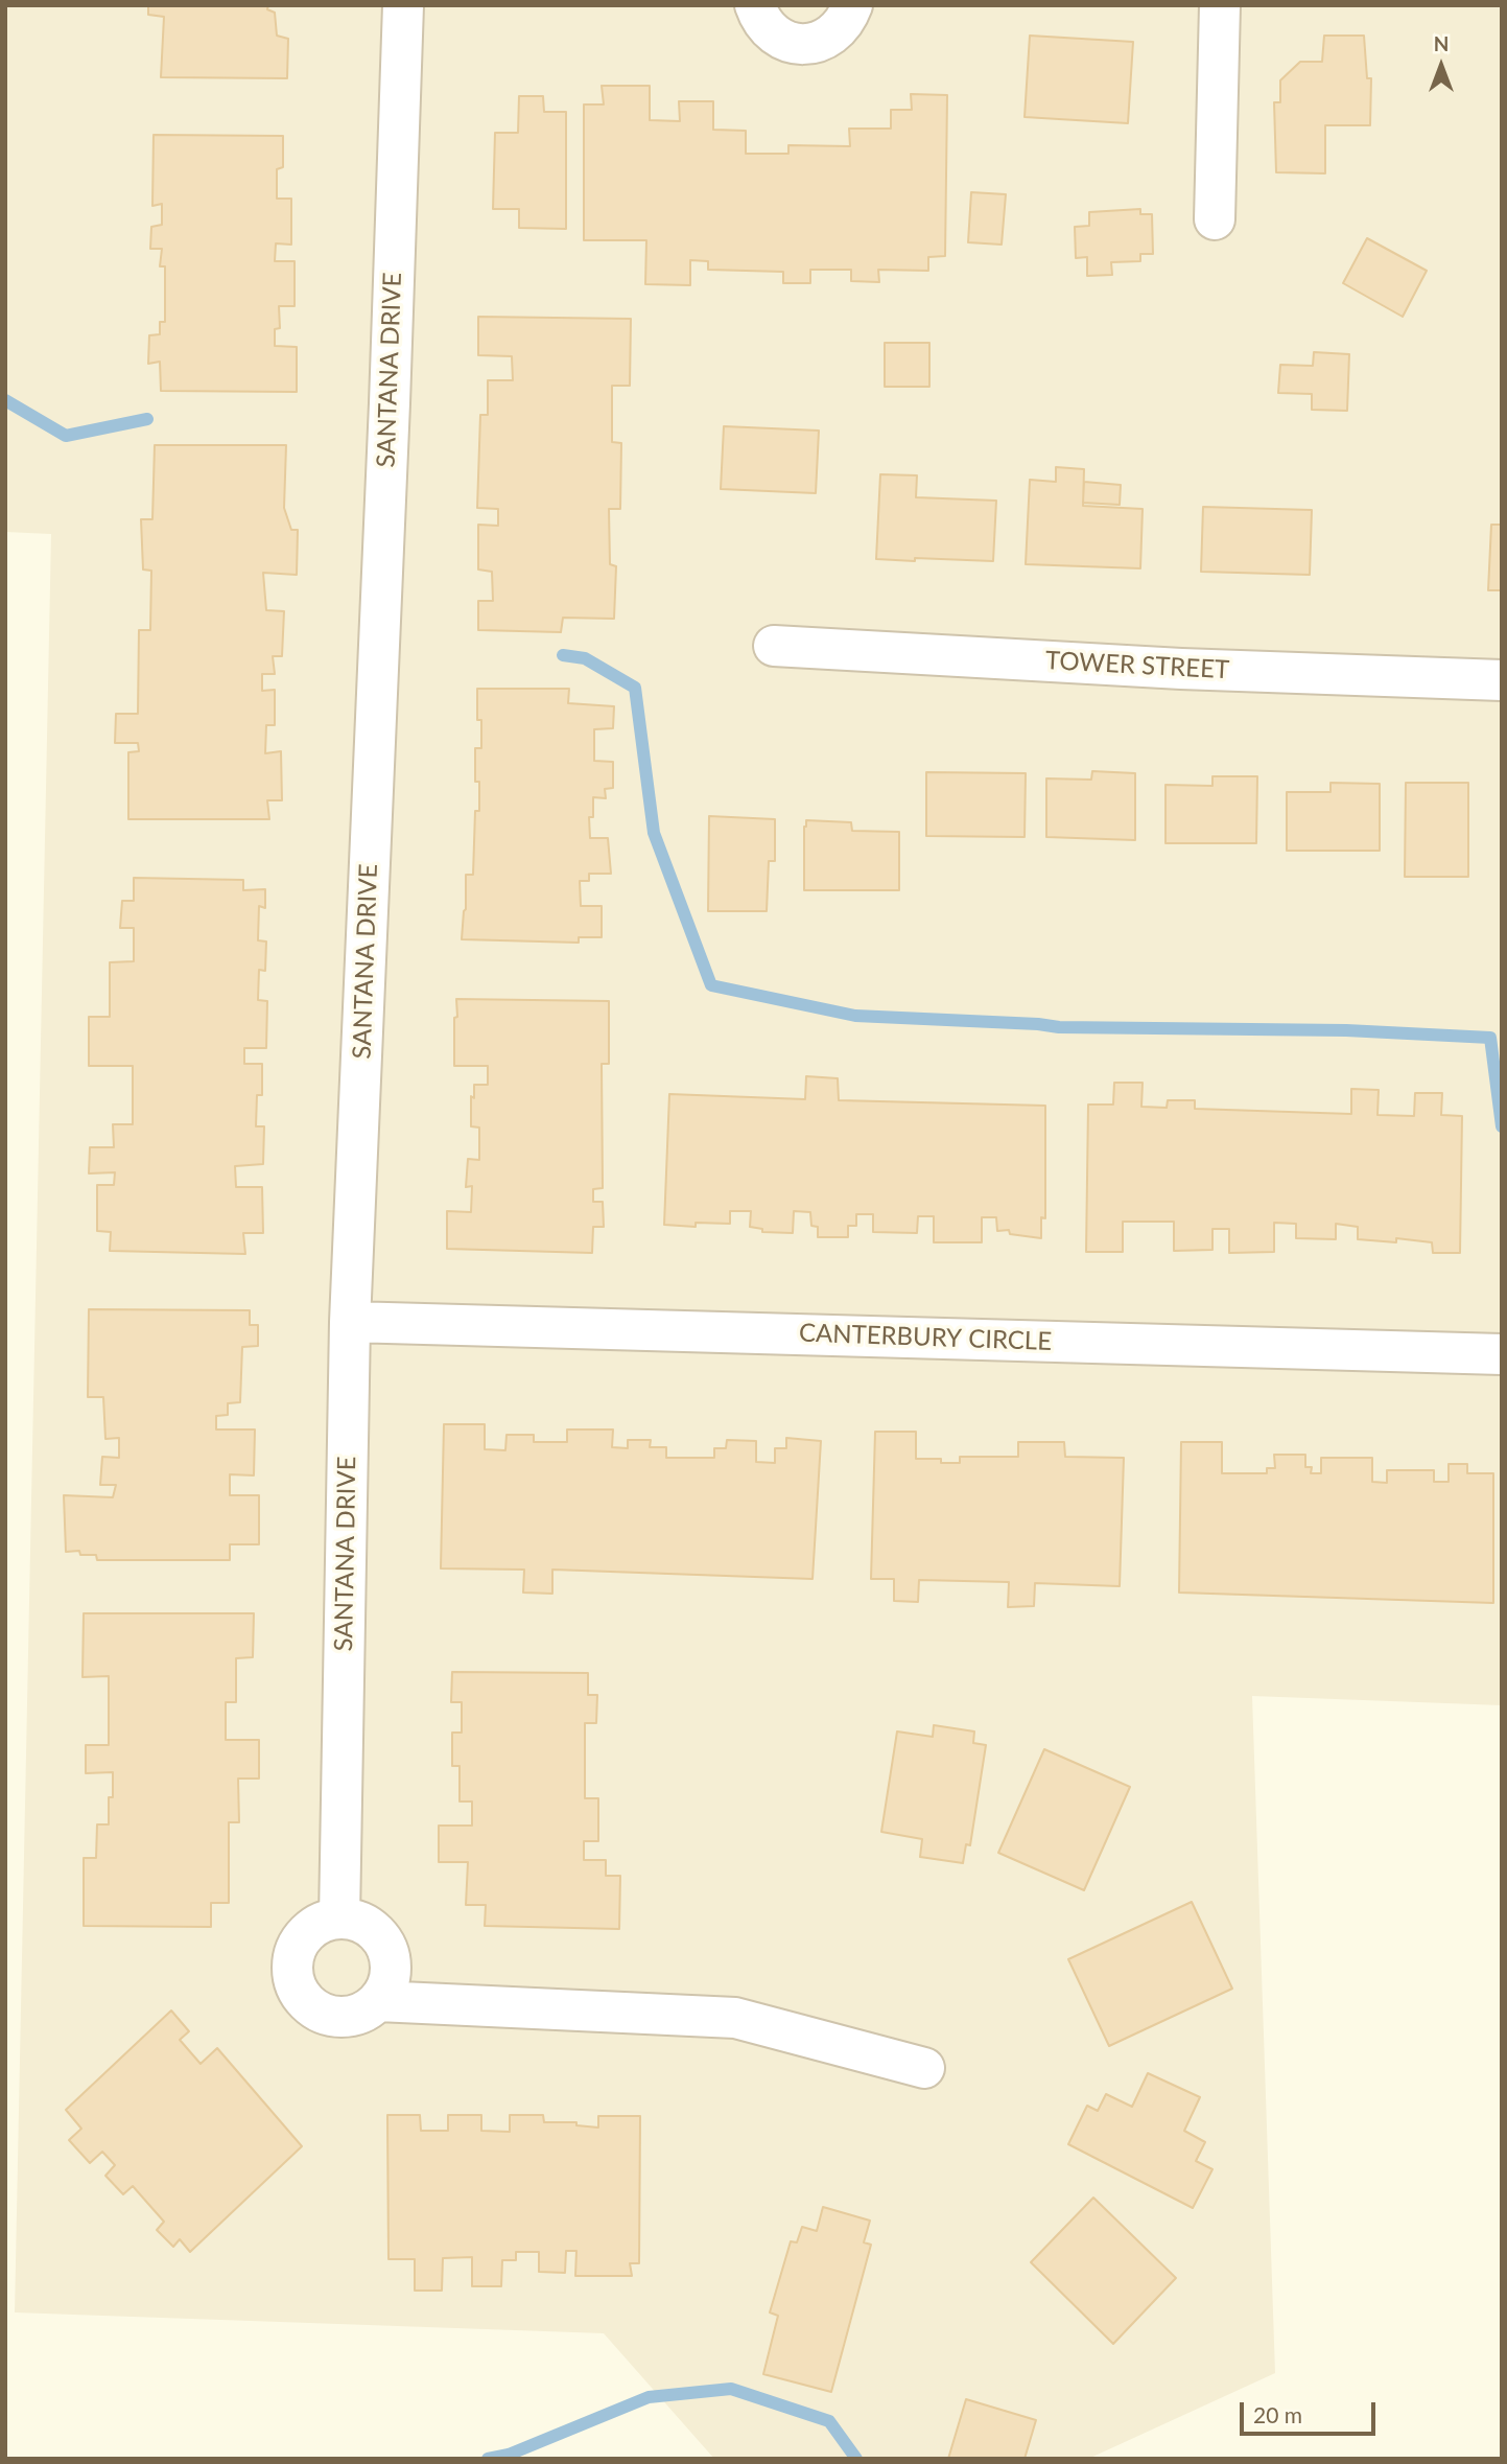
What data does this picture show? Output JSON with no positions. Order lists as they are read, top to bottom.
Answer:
{
  "streets": {
    "street": ["SANTANA DRIVE", "TOWER STREET", "CANTERBURY CIRCLE"]
  },
  "crossings": [
    ["SANTANA DRIVE", "CANTERBURY CIRCLE"]
  ],
  "scale_bar": "20 m",
  "north": "top"
}
